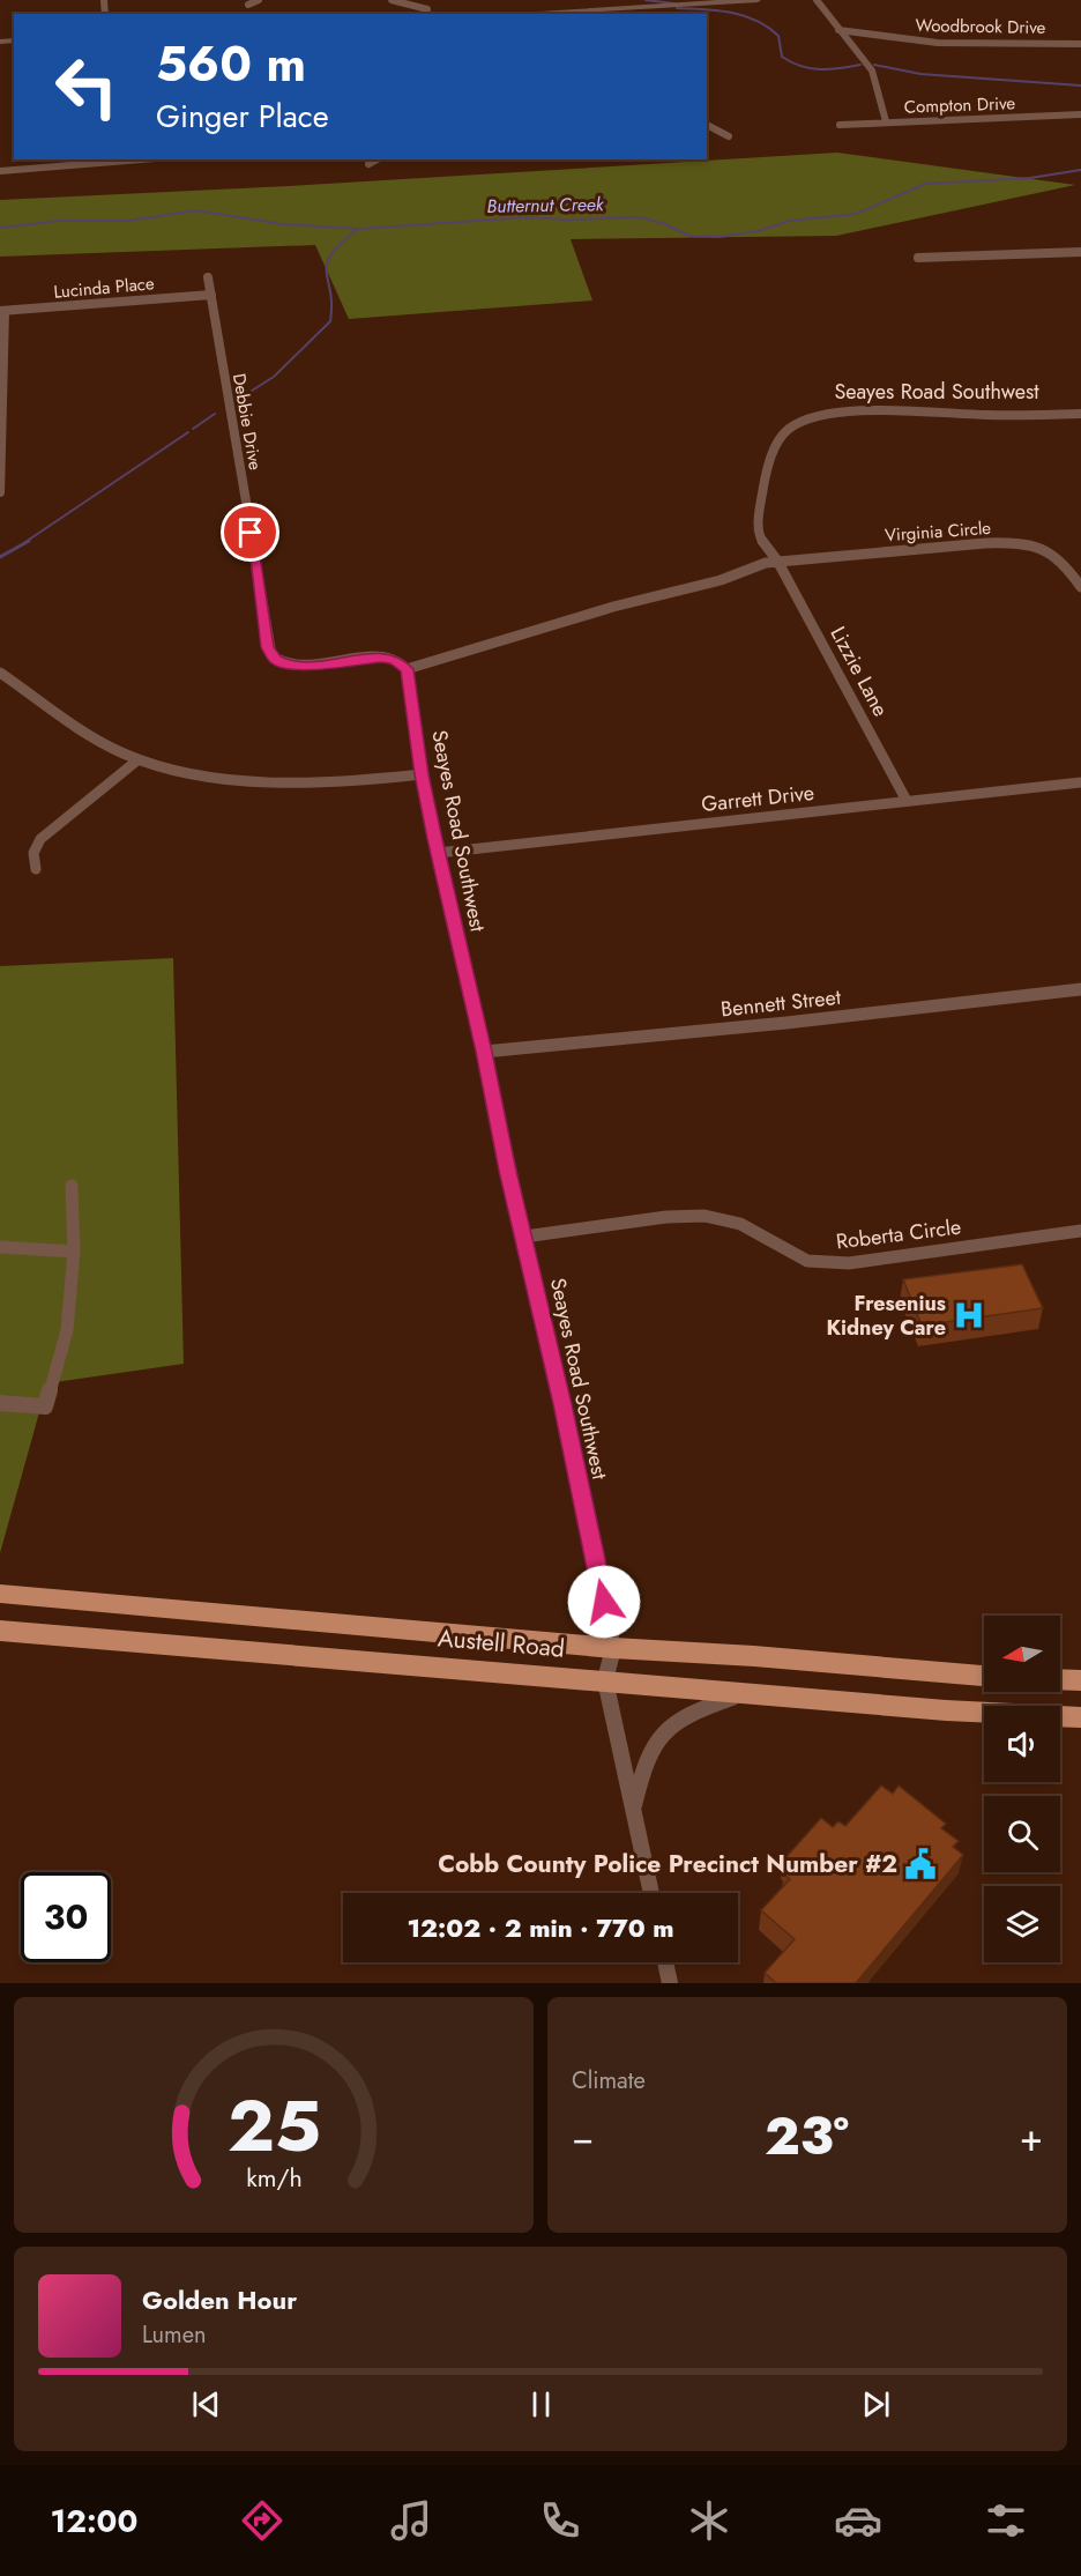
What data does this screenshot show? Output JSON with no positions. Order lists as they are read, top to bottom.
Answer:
{
  "streets": {
    "main road": ["Austell Road"],
    "street": [
      "Woodbrook Drive",
      "Compton Drive",
      "Lucinda Place",
      "Seayes Road Southwest",
      "Debbie Drive",
      "Virginia Circle",
      "Lizzie Lane",
      "Garrett Drive",
      "Bennett Street",
      "Roberta Circle"
    ]
  },
  "crossings": [
    ["Lucinda Place", "Debbie Drive"],
    ["Seayes Road Southwest", "Debbie Drive"],
    ["Seayes Road Southwest", "Virginia Circle"],
    ["Seayes Road Southwest", "Lizzie Lane"],
    ["Seayes Road Southwest", "Garrett Drive"],
    ["Seayes Road Southwest", "Bennett Street"],
    ["Seayes Road Southwest", "Roberta Circle"],
    ["Seayes Road Southwest", "Austell Road"],
    ["Virginia Circle", "Lizzie Lane"],
    ["Lizzie Lane", "Garrett Drive"]
  ],
  "water": ["Butternut Creek"],
  "places": {
    "hospital": ["Fresenius Kidney Care"],
    "public building": ["Cobb County Police Precinct Number #2"]
  },
  "north": "left",
  "page": {
    "turn": ["560 m", "Ginger Place"],
    "limit": "30",
    "trip": "12:02 · 2 min · 770 m",
    "tile": "Climate",
    "heat": ["−", "23°", "+"],
    "song": ["Golden Hour", "Lumen"],
    "tabs": "12:00",
    "gauge": ["25", "km/h"]
  }
}
